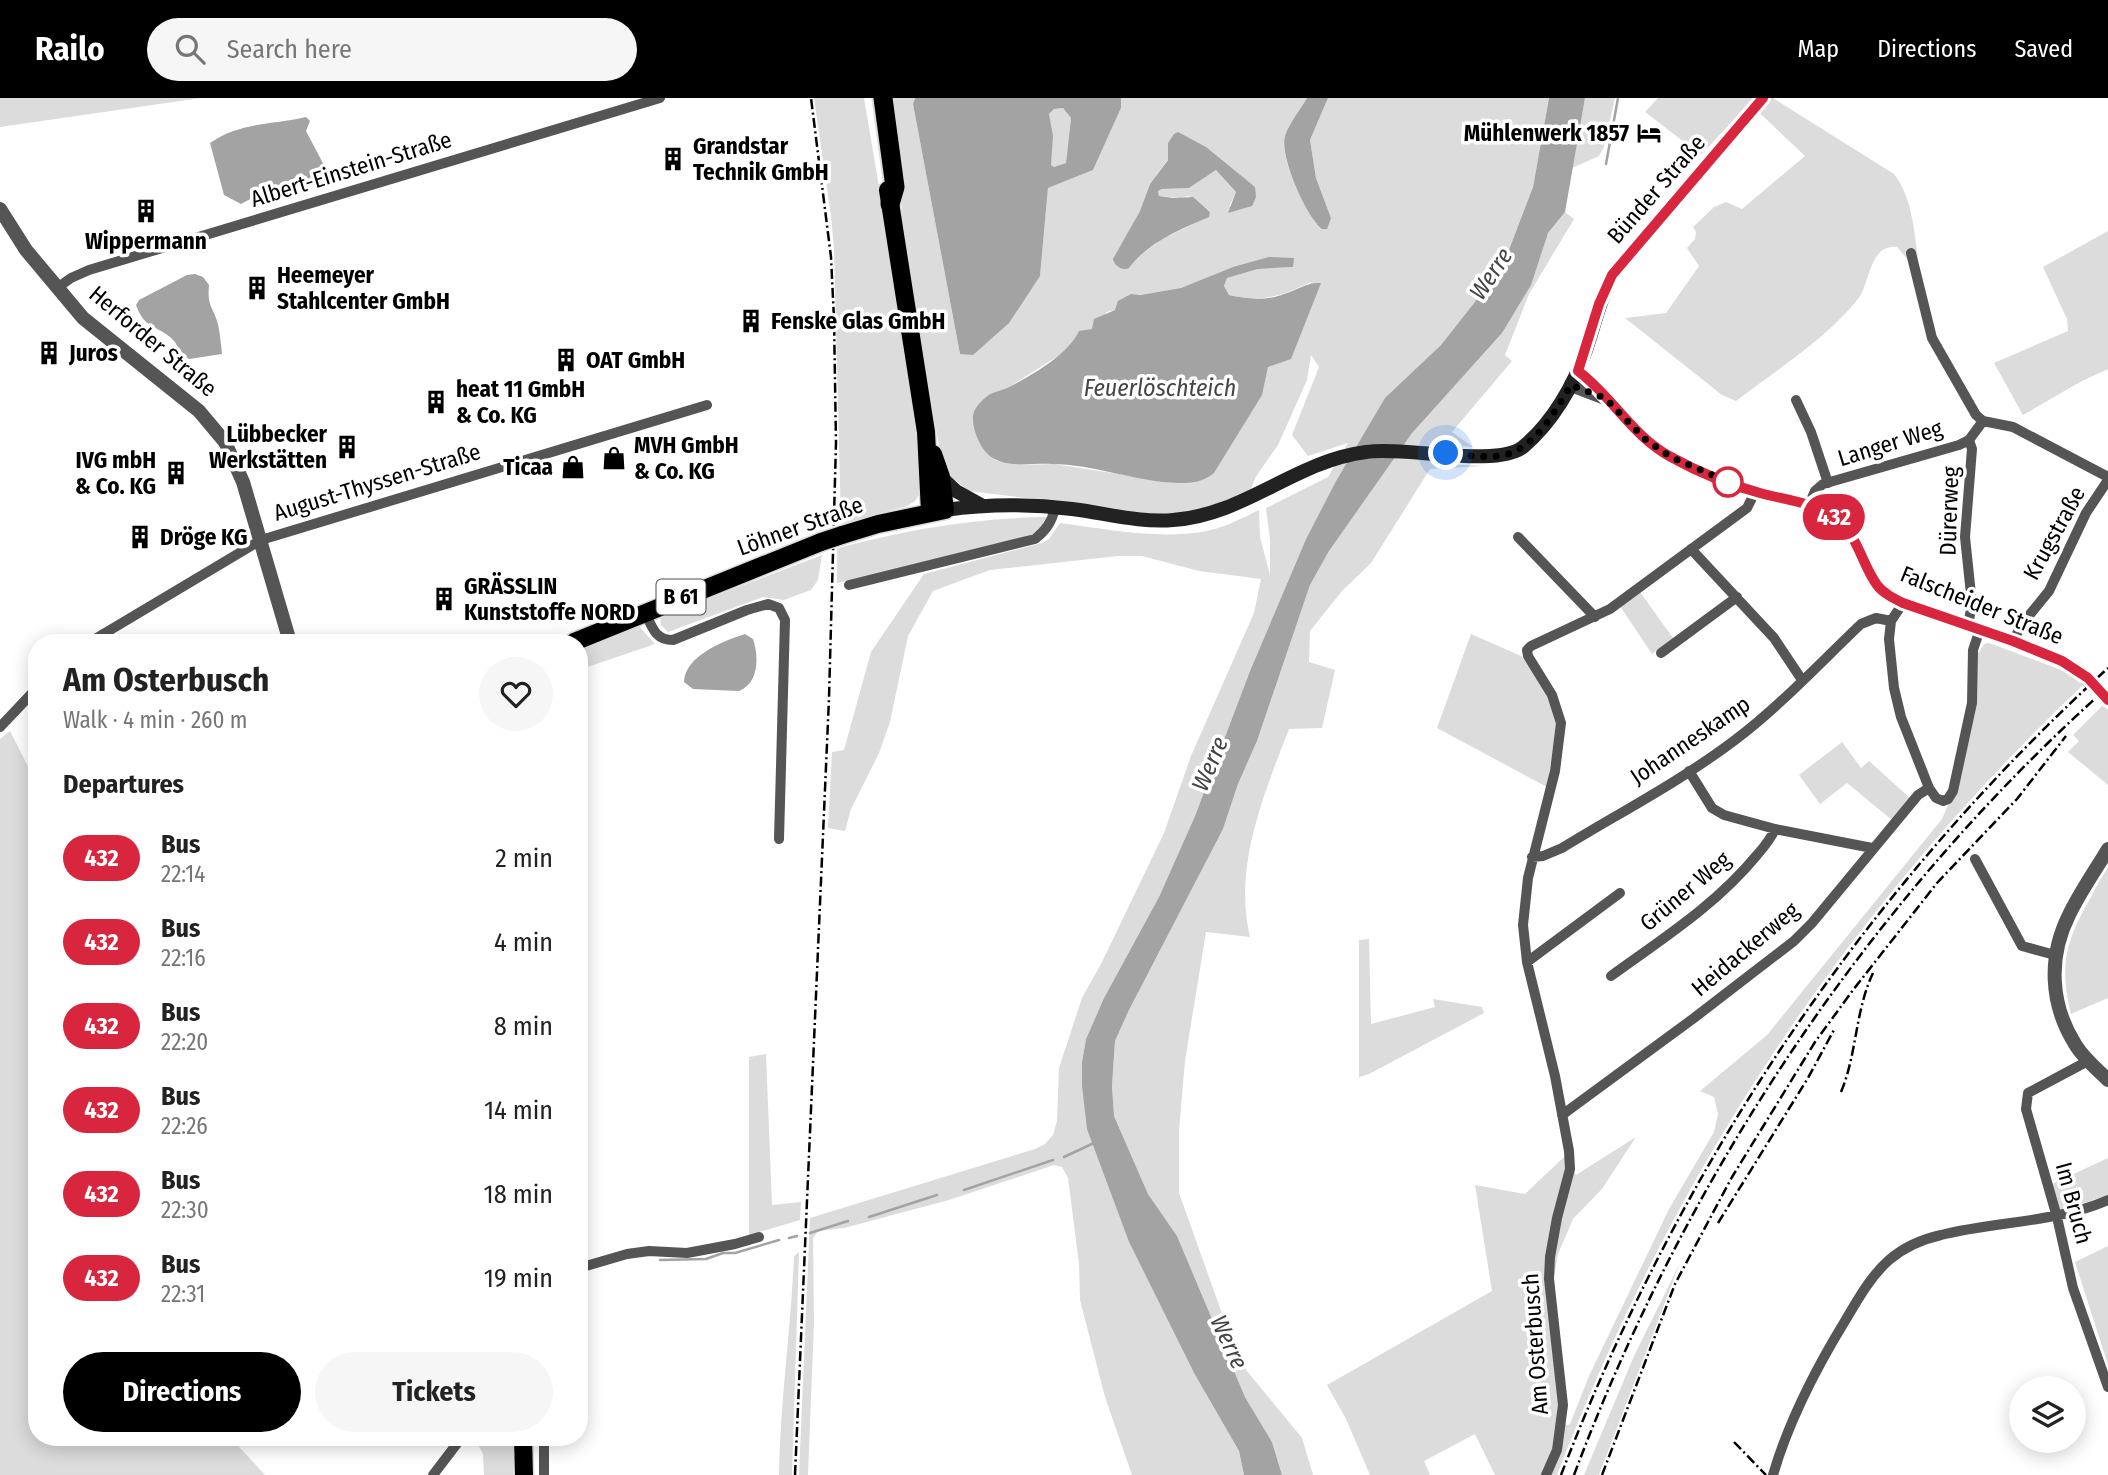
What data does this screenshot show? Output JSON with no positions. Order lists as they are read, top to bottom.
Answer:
{
  "streets": {
    "main road": ["Bünder Straße", "Löhner Straße", "B 61"],
    "street": [
      "Albert-Einstein-Straße",
      "Herforder Straße",
      "Langer Weg",
      "August-Thyssen-Straße",
      "Dürerweg",
      "Krugstraße",
      "Falscheider Straße",
      "Johanneskamp",
      "Grüner Weg",
      "Heidackerweg",
      "Im Bruch",
      "Am Osterbusch"
    ]
  },
  "crossings": [
    ["Albert-Einstein-Straße", "Herforder Straße"],
    ["Bünder Straße", "Löhner Straße"],
    ["Bünder Straße", "Falscheider Straße"],
    ["Herforder Straße", "August-Thyssen-Straße"],
    ["Langer Weg", "Dürerweg"],
    ["Langer Weg", "Falscheider Straße"],
    ["Dürerweg", "Falscheider Straße"],
    ["Dürerweg", "Heidackerweg"],
    ["Krugstraße", "Falscheider Straße"],
    ["Falscheider Straße", "Am Osterbusch"],
    ["Johanneskamp", "Grüner Weg"],
    ["Johanneskamp", "Am Osterbusch"],
    ["Grüner Weg", "Heidackerweg"],
    ["Heidackerweg", "Am Osterbusch"]
  ],
  "water": ["Werre", "Feuerlöschteich"],
  "places": {
    "hotel": ["Mühlenwerk 1857"],
    "building": [
      "Grandstar Technik GmbH",
      "Wippermann",
      "Heemeyer Stahlcenter GmbH",
      "Fenske Glas GmbH",
      "Juros",
      "OAT GmbH",
      "heat 11 GmbH & Co. KG",
      "Lübbecker Werkstätten",
      "IVG mbH & Co. KG",
      "Dröge KG",
      "GRÄSSLIN Kunststoffe NORD"
    ],
    "shop": ["MVH GmbH & Co. KG", "Ticaa"]
  },
  "lines": ["bus line 432"],
  "page": {
    "header": "Railo",
    "search": "Search here",
    "nav": ["Map", "Directions", "Saved"],
    "on_map": "432",
    "heading": [
      ["Am Osterbusch", "Walk · 4 min · 260 m"],
      "Departures"
    ],
    "list": [
      {
        "mark": "432",
        "name": "Bus",
        "note": "22:14",
        "value": "2 min"
      },
      {
        "mark": "432",
        "name": "Bus",
        "note": "22:16",
        "value": "4 min"
      },
      {
        "mark": "432",
        "name": "Bus",
        "note": "22:20",
        "value": "8 min"
      },
      {
        "mark": "432",
        "name": "Bus",
        "note": "22:26",
        "value": "14 min"
      },
      {
        "mark": "432",
        "name": "Bus",
        "note": "22:30",
        "value": "18 min"
      },
      {
        "mark": "432",
        "name": "Bus",
        "note": "22:31",
        "value": "19 min"
      }
    ],
    "buttons": ["Directions", "Tickets"]
  }
}
